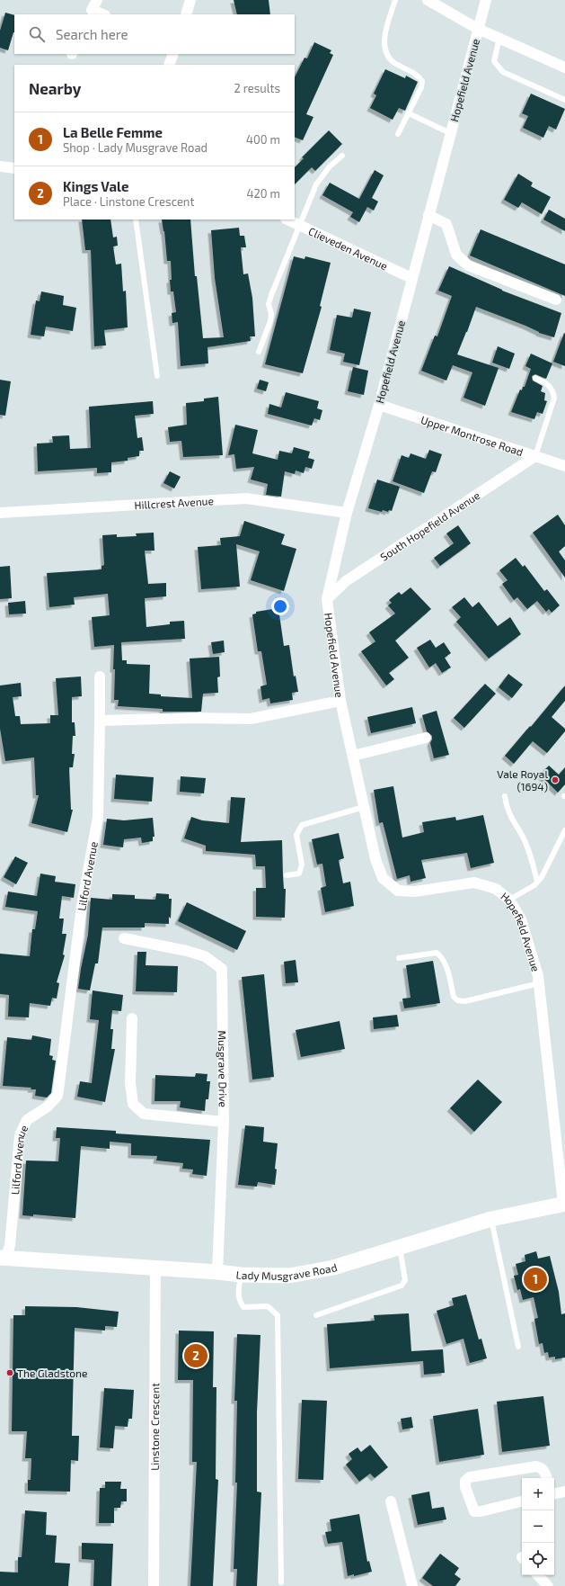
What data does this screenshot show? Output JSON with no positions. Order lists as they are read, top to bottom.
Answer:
{
  "streets": {
    "main road": ["Lady Musgrave Road"],
    "street": [
      "Hopefield Avenue",
      "Clieveden Avenue",
      "Upper Montrose Road",
      "Hillcrest Avenue",
      "South Hopefield Avenue",
      "Lilford Avenue",
      "Musgrave Drive",
      "Linstone Crescent"
    ]
  },
  "crossings": [
    ["Hopefield Avenue", "Clieveden Avenue"],
    ["Hopefield Avenue", "Upper Montrose Road"],
    ["Hopefield Avenue", "Hillcrest Avenue"],
    ["Hopefield Avenue", "South Hopefield Avenue"],
    ["Hopefield Avenue", "Lady Musgrave Road"],
    ["Upper Montrose Road", "South Hopefield Avenue"],
    ["Lilford Avenue", "Lady Musgrave Road"],
    ["Musgrave Drive", "Lady Musgrave Road"],
    ["Lady Musgrave Road", "Linstone Crescent"]
  ],
  "places": ["Vale Royal (1694)", "The Gladstone"],
  "page": {
    "search": "Search here",
    "heading": ["Nearby", "2 results"],
    "list": [
      {
        "mark": "1",
        "name": "La Belle Femme",
        "note": "Shop · Lady Musgrave Road",
        "value": "400 m"
      },
      {
        "mark": "2",
        "name": "Kings Vale",
        "note": "Place · Linstone Crescent",
        "value": "420 m"
      }
    ],
    "pins": ["1", "2"],
    "map_buttons": ["+", "−"]
  }
}
